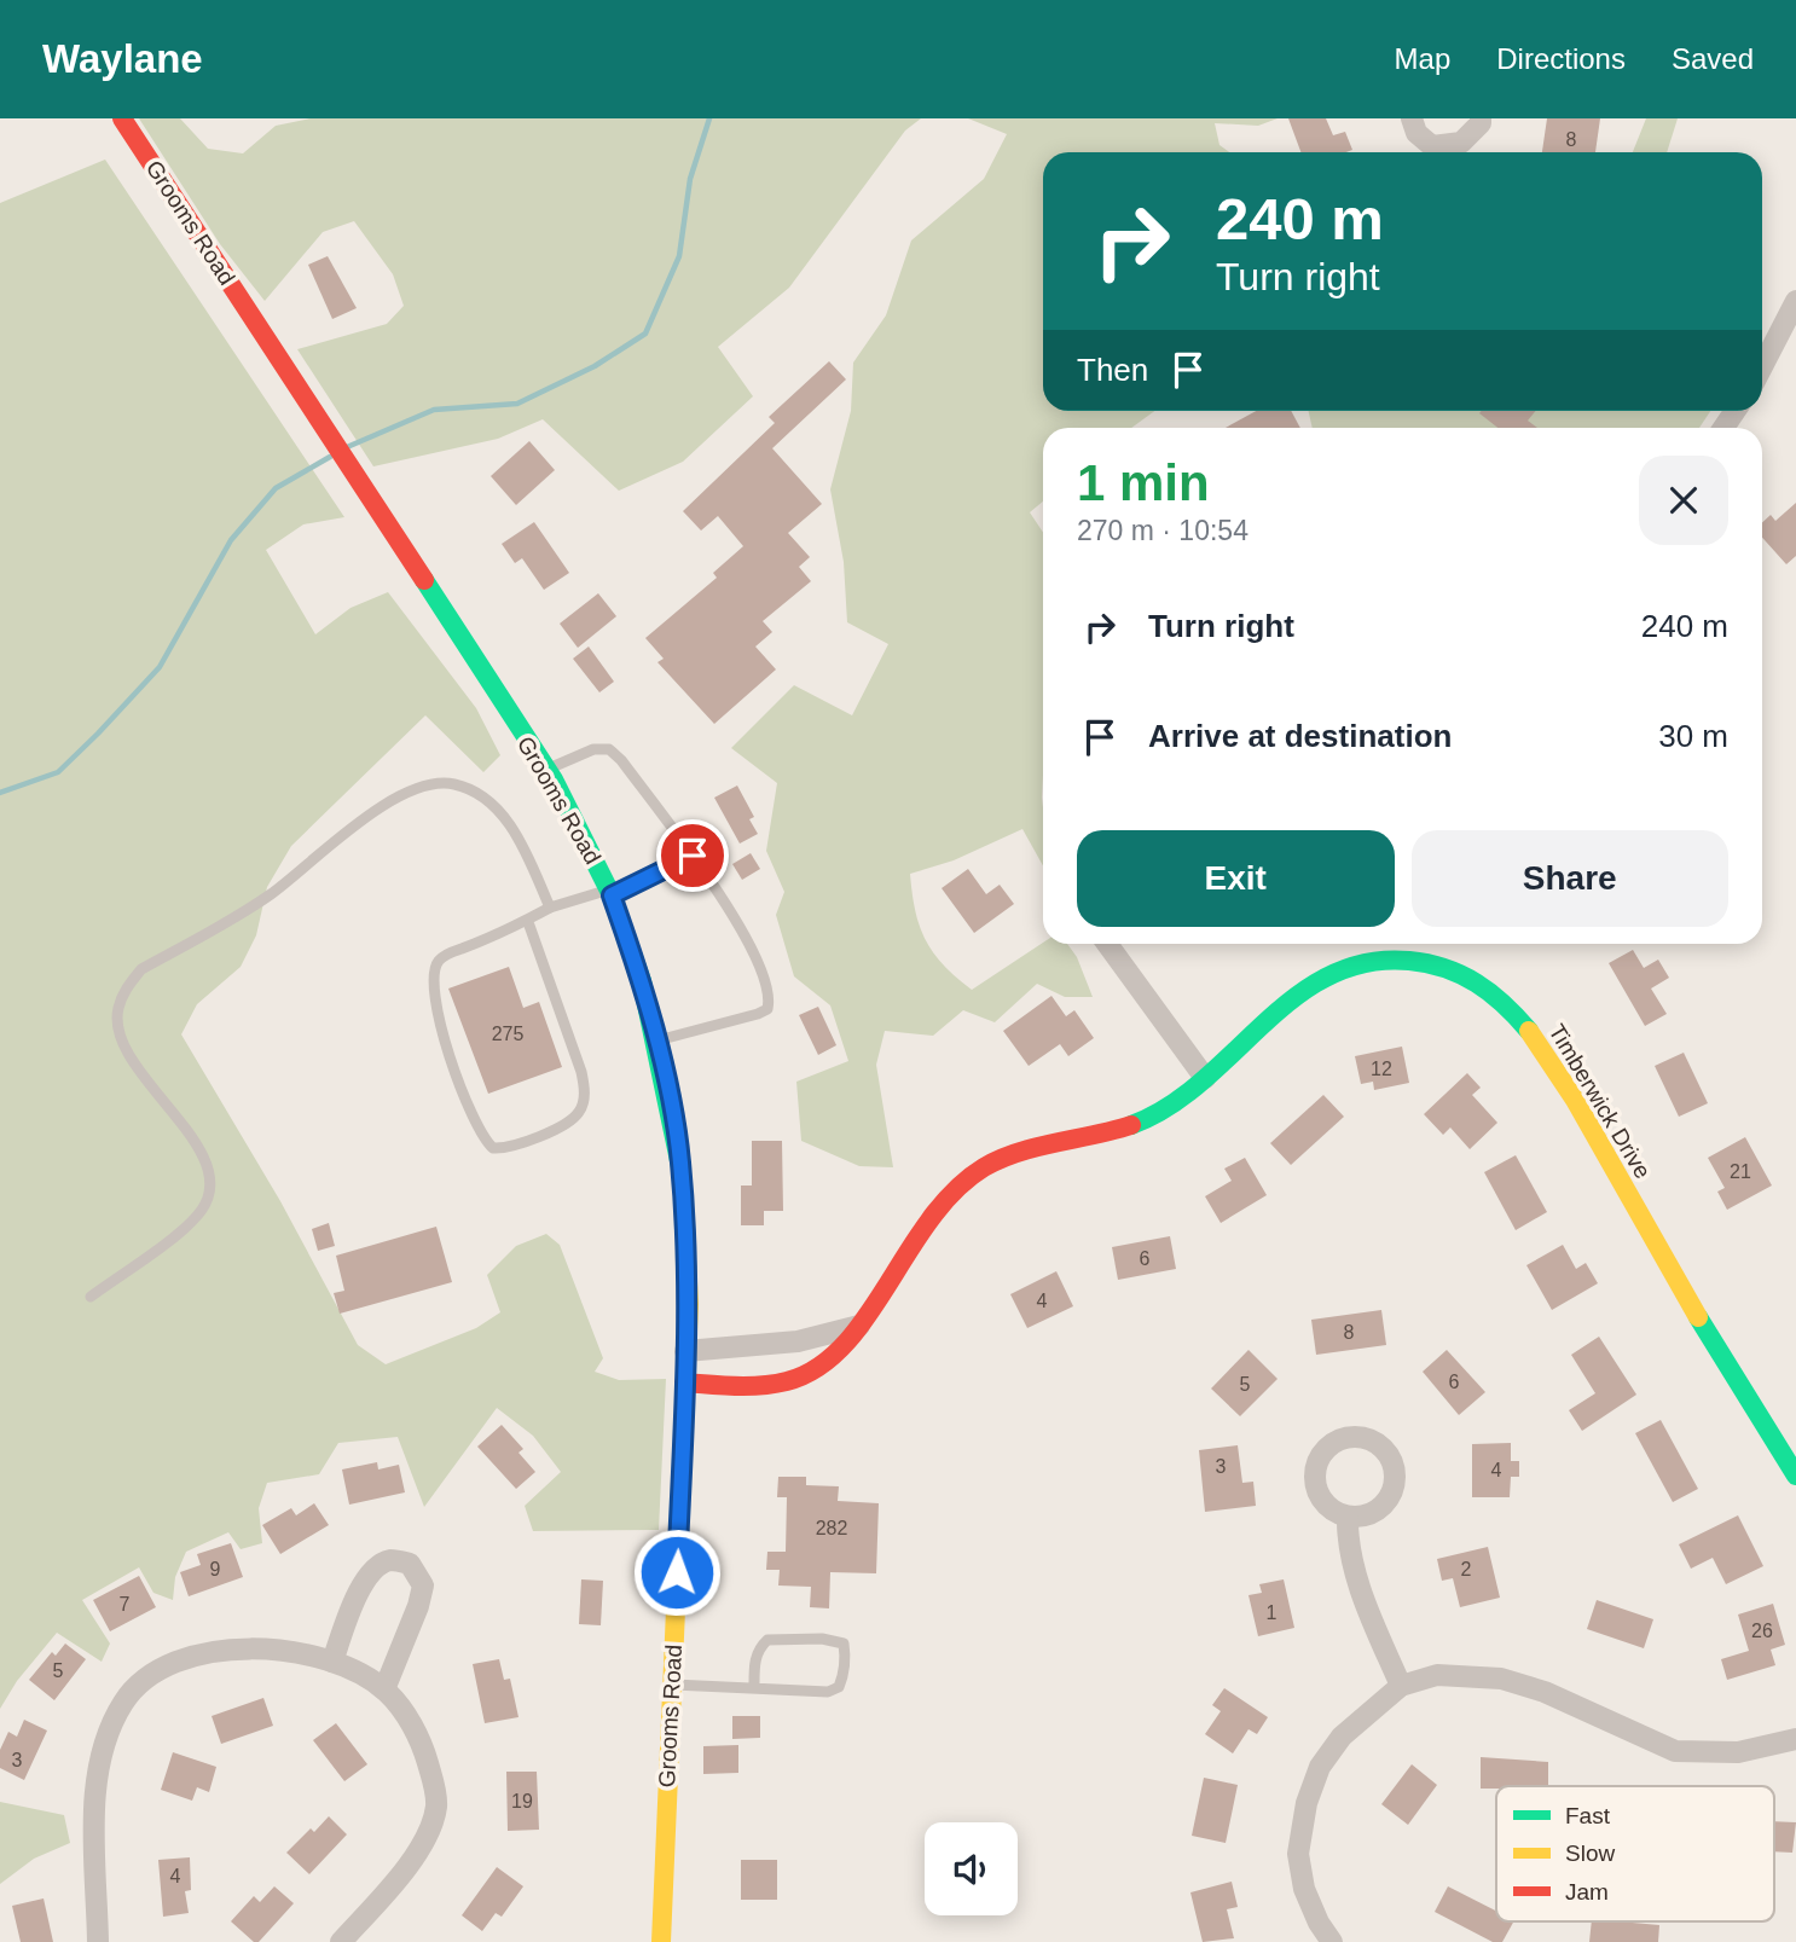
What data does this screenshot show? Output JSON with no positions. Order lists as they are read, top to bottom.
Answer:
{
  "streets": {
    "street": ["Grooms Road", "Timberwick Drive"]
  },
  "crossings": [
    ["Grooms Road", "Timberwick Drive"]
  ],
  "house_numbers": [
    "8",
    "275",
    "12",
    "21",
    "6",
    "4",
    "8",
    "6",
    "5",
    "3",
    "4",
    "282",
    "9",
    "2",
    "7",
    "1",
    "26",
    "5",
    "3",
    "19",
    "4"
  ],
  "legend": ["Fast", "Slow", "Jam"],
  "page": {
    "header": "Waylane",
    "nav": ["Map", "Directions", "Saved"],
    "turn": ["240 m", "Turn right"],
    "then": "Then",
    "heading": ["1 min", "270 m · 10:54"],
    "list": [
      {
        "name": "Turn right",
        "value": "240 m"
      },
      {
        "name": "Arrive at destination",
        "value": "30 m"
      }
    ],
    "buttons": ["Exit", "Share"]
  }
}
